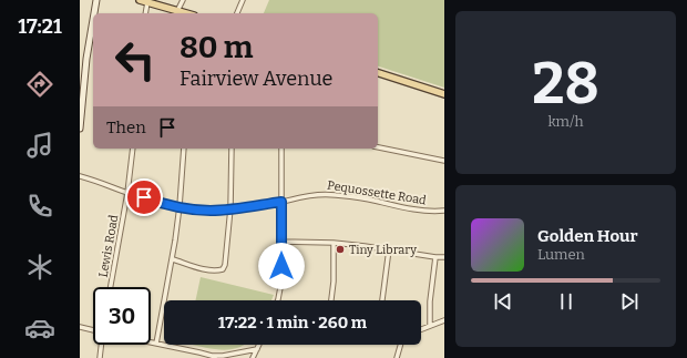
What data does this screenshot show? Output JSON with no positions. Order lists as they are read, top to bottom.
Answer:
{
  "streets": {
    "street": ["Pequossette Road", "Lewis Road"]
  },
  "crossings": [
    ["Pequossette Road", "Lewis Road"]
  ],
  "places": ["Tiny Library"],
  "page": {
    "tabs": "17:21",
    "tile": ["28", "km/h"],
    "turn": ["80 m", "Fairview Avenue"],
    "then": "Then",
    "song": ["Golden Hour", "Lumen"],
    "limit": "30",
    "trip": "17:22 · 1 min · 260 m"
  }
}
